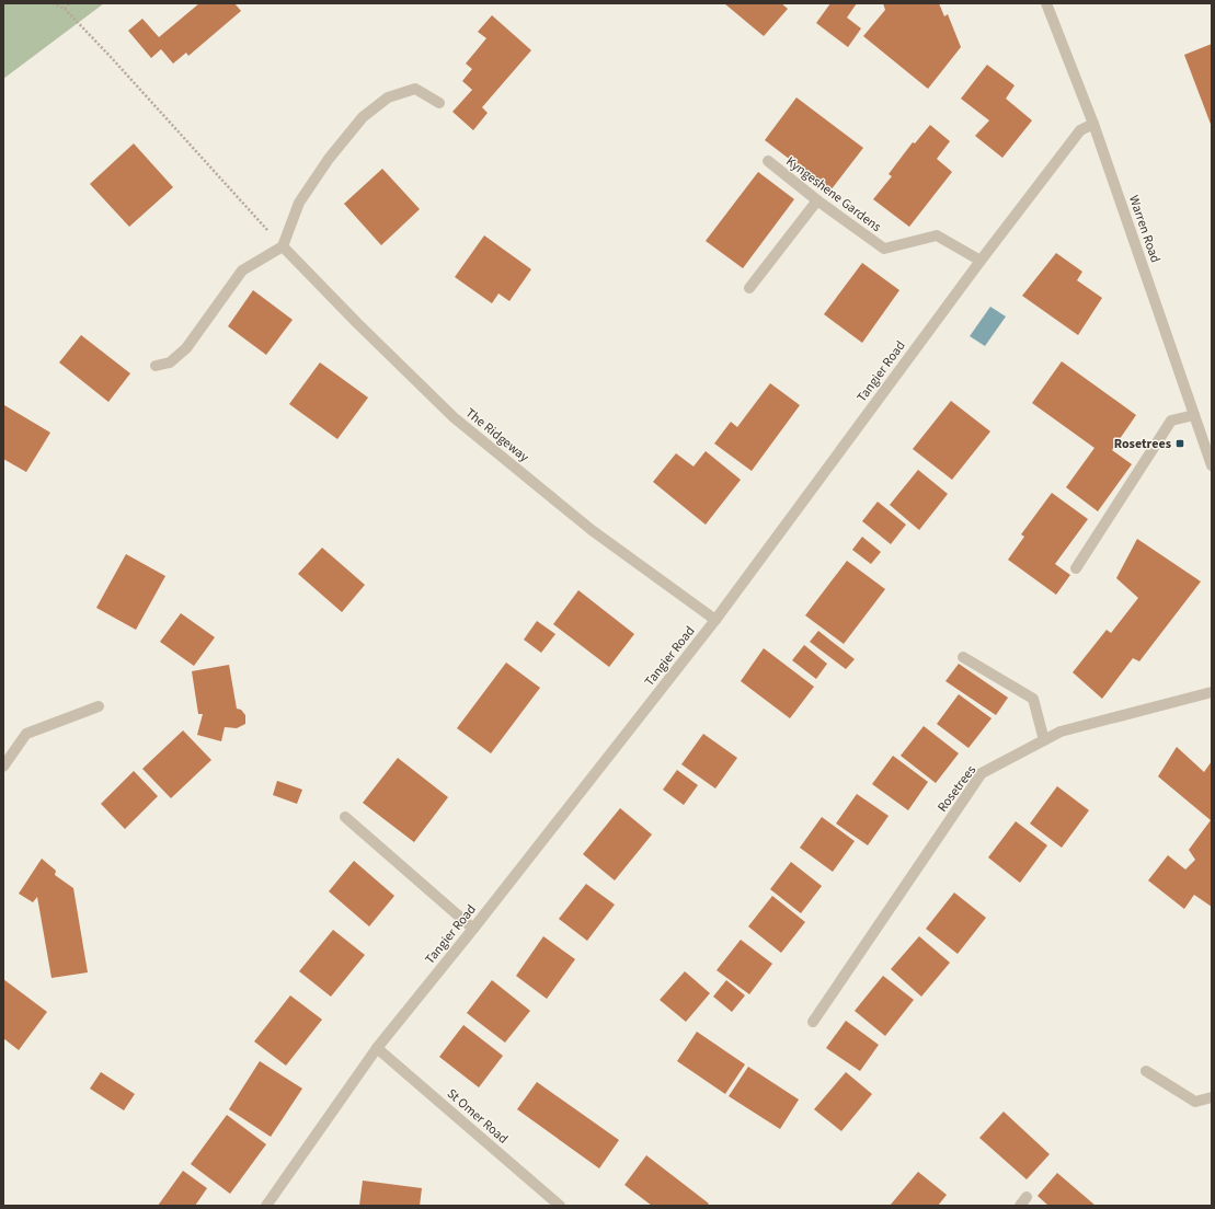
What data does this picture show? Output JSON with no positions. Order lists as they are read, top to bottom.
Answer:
{
  "streets": {
    "street": [
      "Kyngeshene Gardens",
      "Warren Road",
      "Tangier Road",
      "The Ridgeway",
      "Rosetrees",
      "St Omer Road"
    ]
  },
  "crossings": [
    ["Kyngeshene Gardens", "Tangier Road"],
    ["Warren Road", "Tangier Road"],
    ["Tangier Road", "The Ridgeway"],
    ["Tangier Road", "St Omer Road"]
  ],
  "places": {
    "transit": ["Rosetrees"]
  }
}
